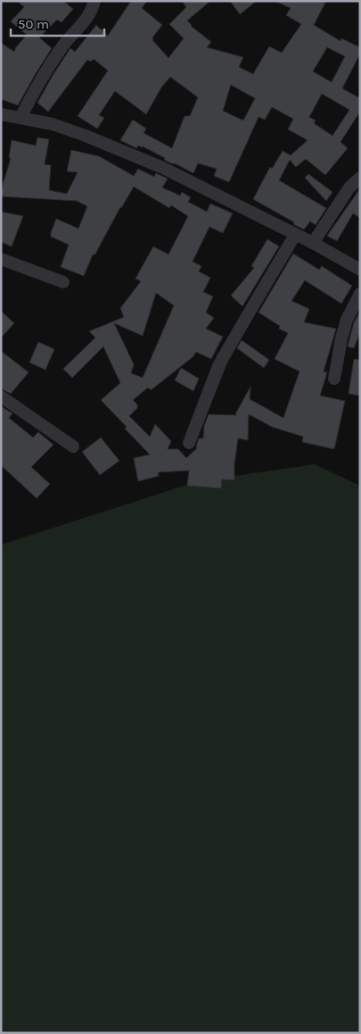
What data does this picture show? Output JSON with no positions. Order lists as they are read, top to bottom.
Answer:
{
  "scale_bar": "50 m"
}
